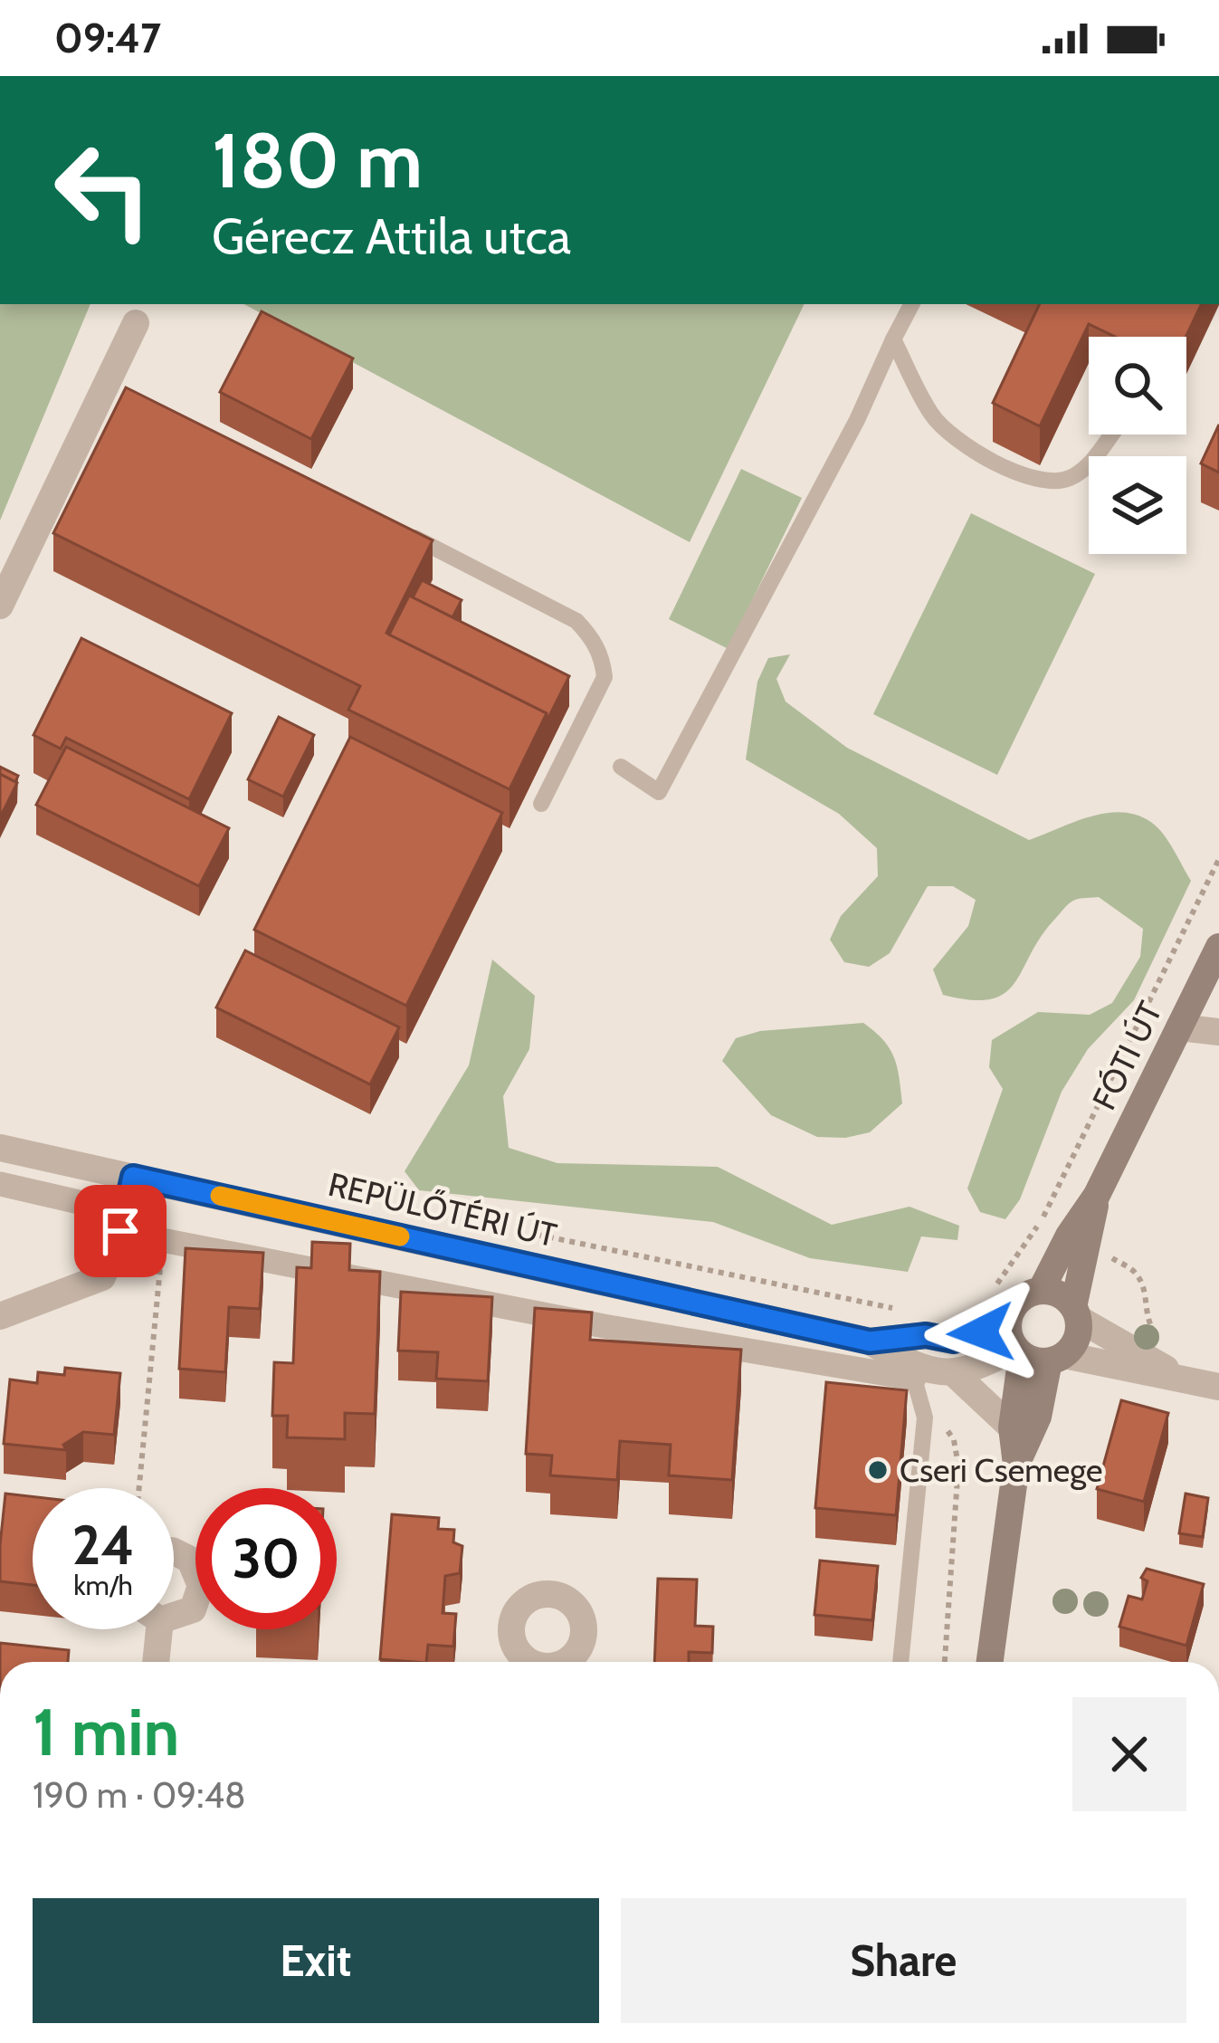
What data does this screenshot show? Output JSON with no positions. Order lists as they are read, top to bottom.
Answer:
{
  "streets": {
    "main road": ["FÓTI ÚT"],
    "street": ["REPÜLŐTÉRI ÚT"]
  },
  "crossings": [
    ["FÓTI ÚT", "REPÜLŐTÉRI ÚT"]
  ],
  "places": ["Cseri Csemege"],
  "page": {
    "status": "09:47",
    "turn": ["180 m", "Gérecz Attila utca"],
    "speed": "24 km/h",
    "limit": "30",
    "heading": ["1 min", "190 m · 09:48"],
    "buttons": ["Exit", "Share"]
  }
}
